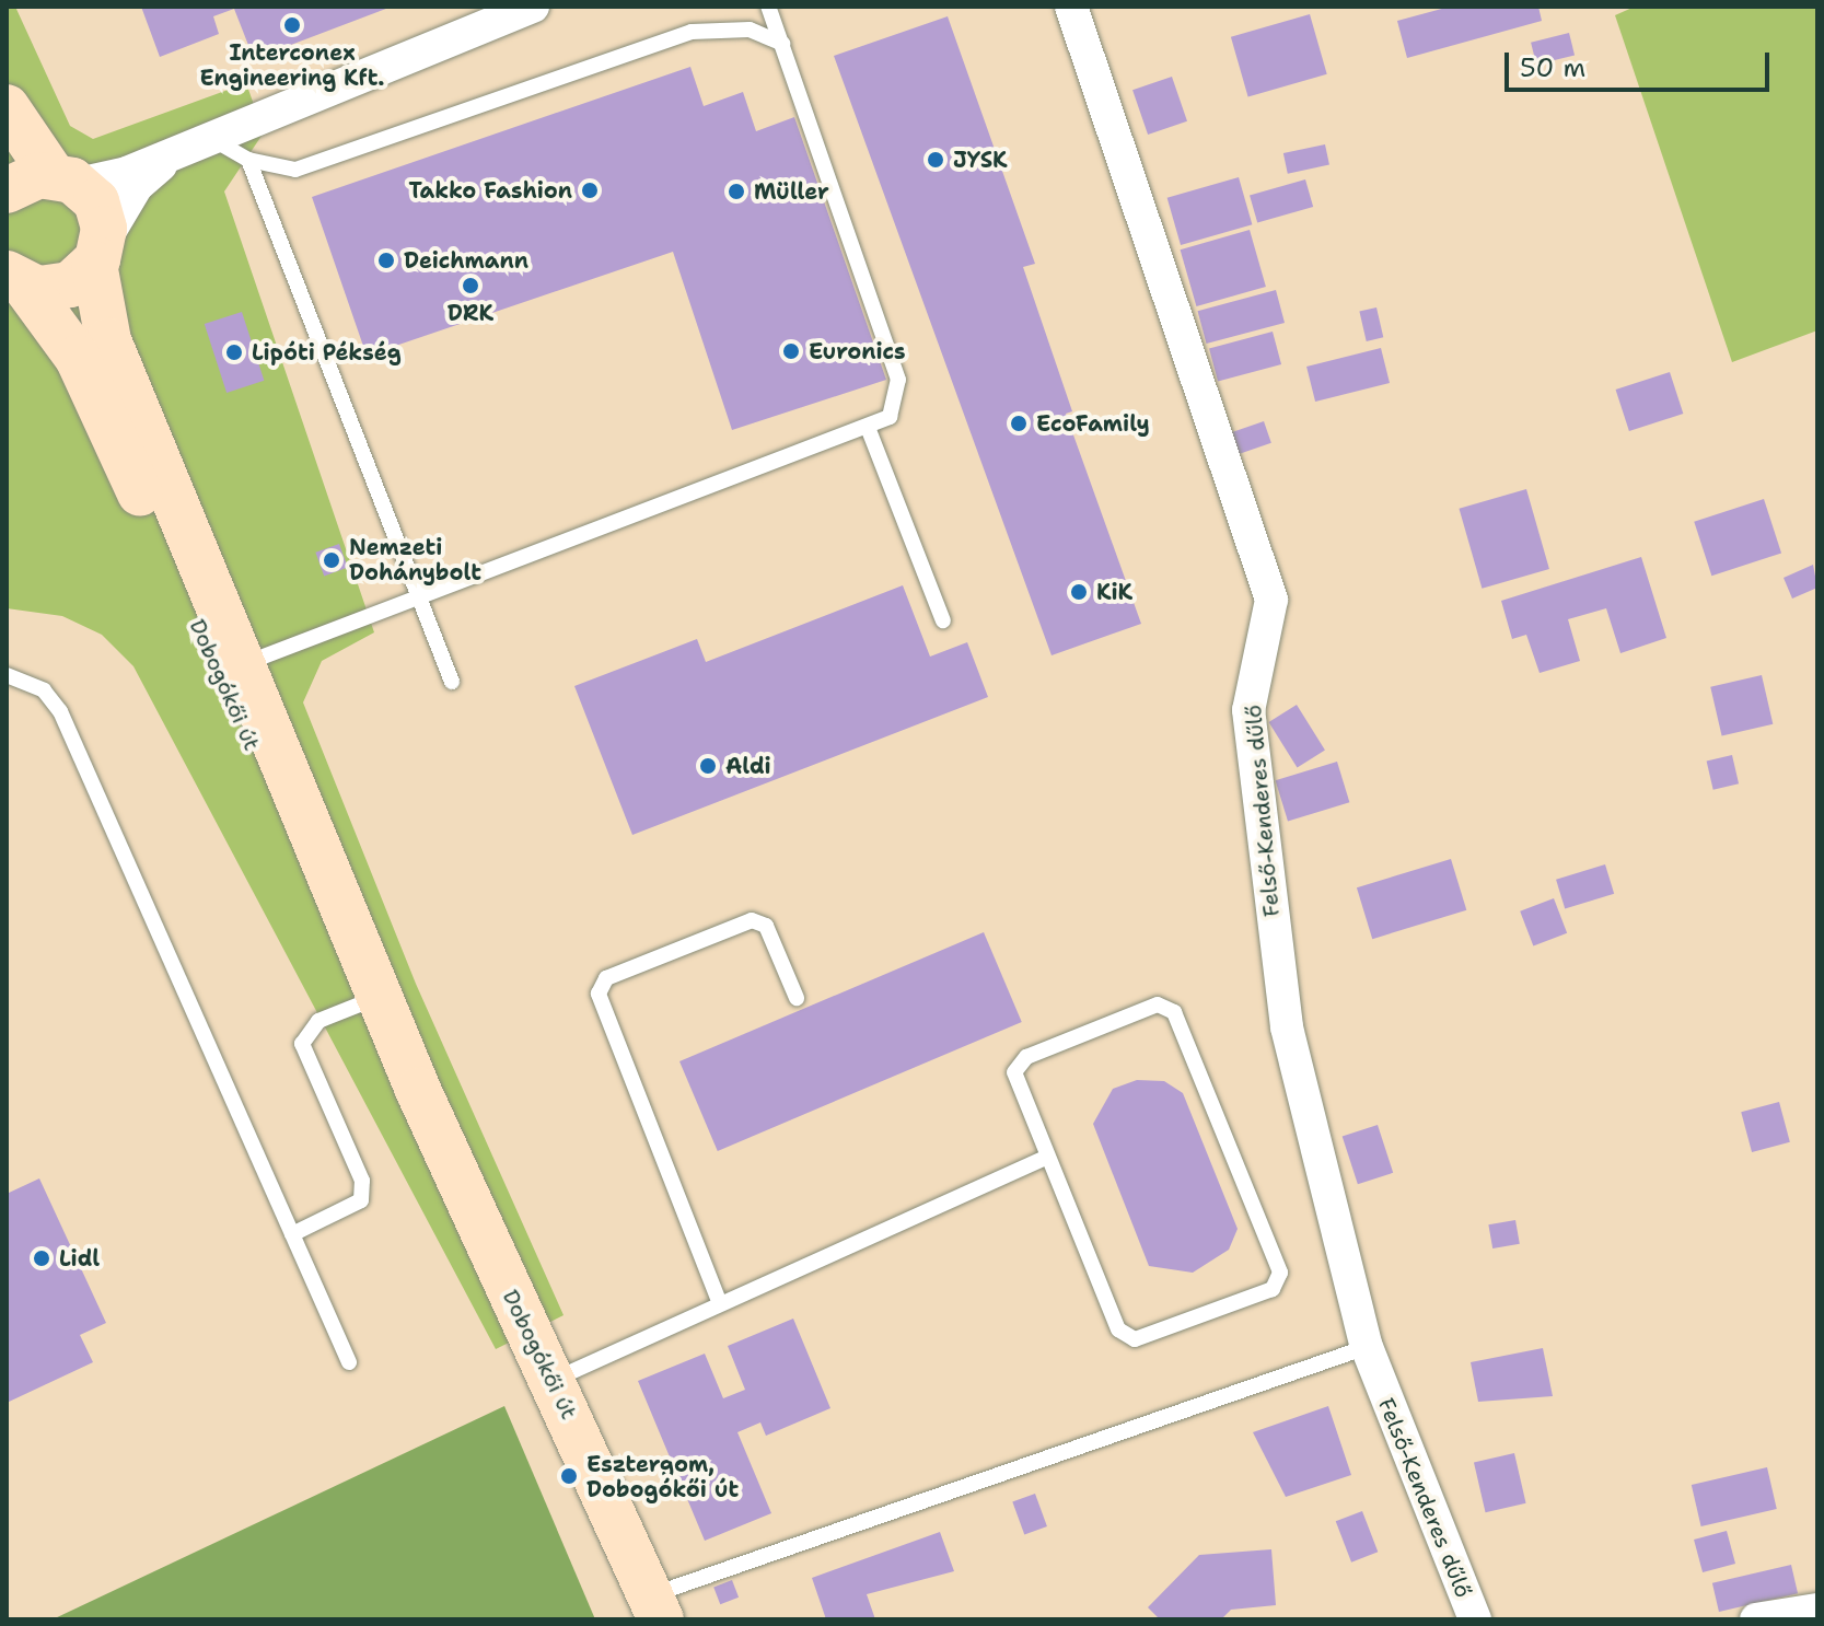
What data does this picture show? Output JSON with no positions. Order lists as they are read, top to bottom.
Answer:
{
  "streets": {
    "main road": ["Dobogókői út"],
    "street": ["Felső-Kenderes dűlő"]
  },
  "places": [
    "Interconex Engineering Kft.",
    "JYSK",
    "Takko Fashion",
    "Müller",
    "Deichmann",
    "DRK",
    "Euronics",
    "Lipóti Pékség",
    "EcoFamily",
    "Nemzeti Dohánybolt",
    "KiK",
    "Aldi",
    "Lidl",
    "Esztergom, Dobogókői út"
  ],
  "scale_bar": "50 m"
}
